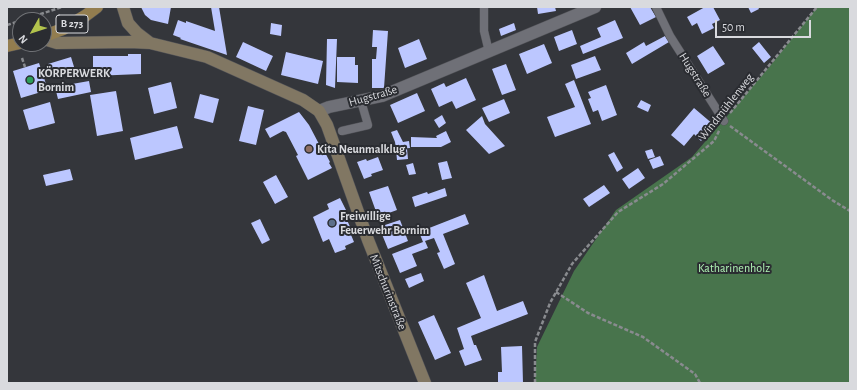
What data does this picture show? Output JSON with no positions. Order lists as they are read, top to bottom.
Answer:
{
  "streets": {
    "main road": ["B 273", "Mitschurinstraße"],
    "street": ["Hugstraße"],
    "path": ["Windmühlenweg"]
  },
  "crossings": [
    ["Hugstraße", "Windmühlenweg"],
    ["Hugstraße", "Mitschurinstraße"]
  ],
  "parks": ["Katharinenholz"],
  "places": ["KÖRPERWERK Bornim", "Kita Neunmalklug", "Freiwillige Feuerwehr Bornim"],
  "scale_bar": "50 m",
  "north": "bottom left"
}
